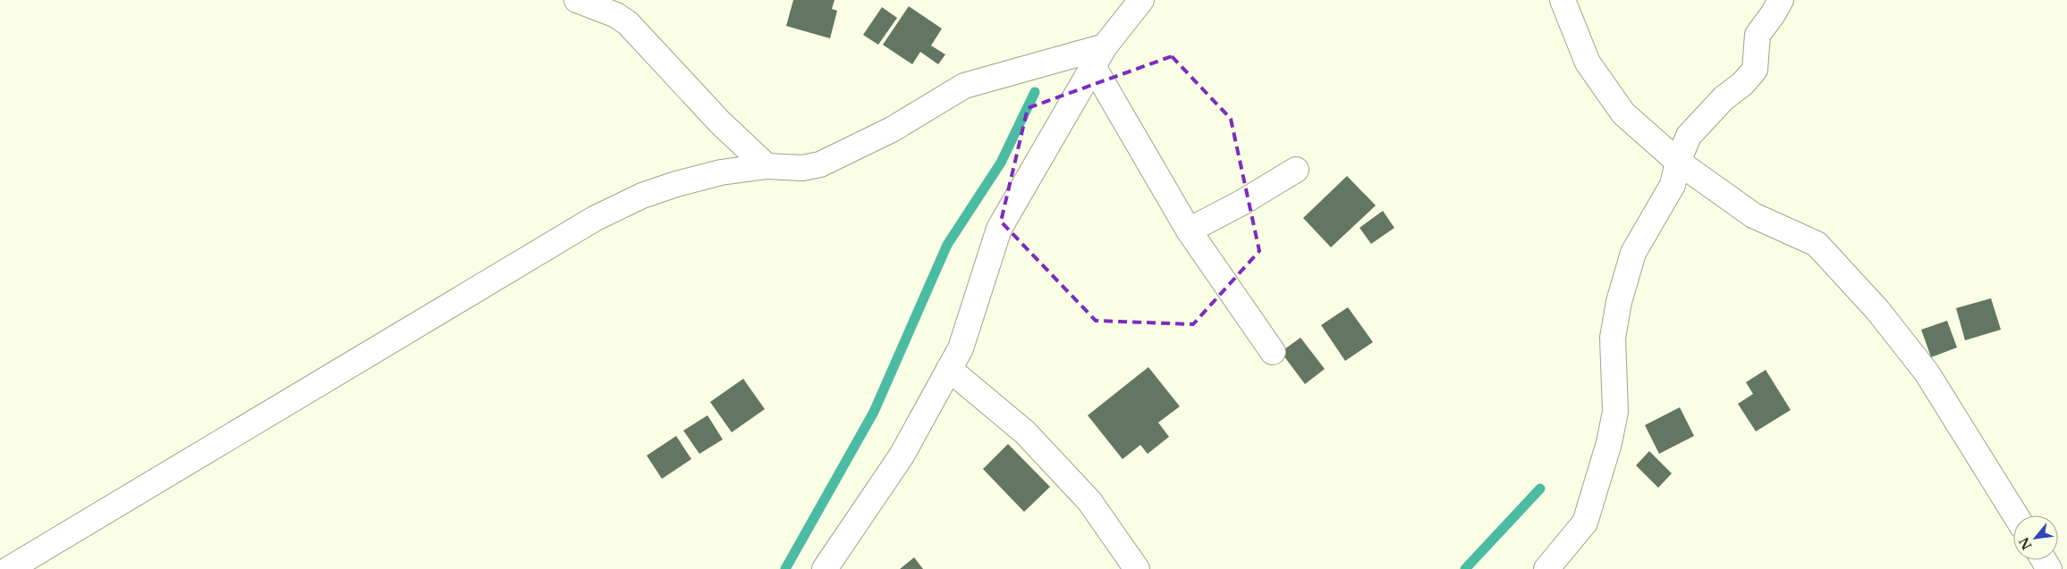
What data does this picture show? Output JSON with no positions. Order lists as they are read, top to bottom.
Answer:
{
  "north": "bottom left"
}
